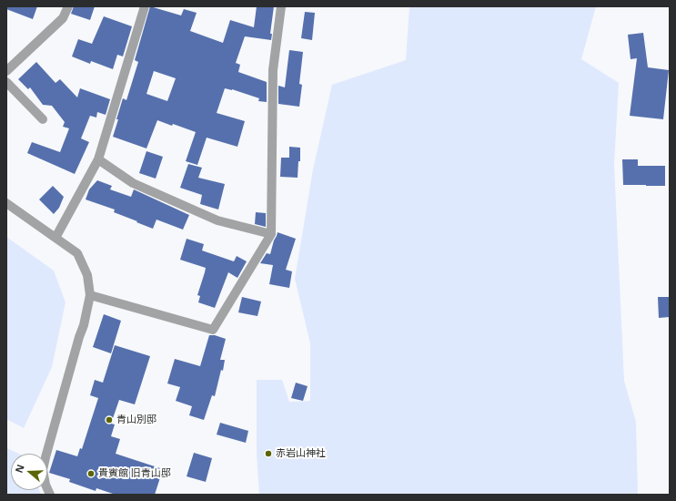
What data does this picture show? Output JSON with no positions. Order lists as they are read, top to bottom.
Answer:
{
  "places": ["青山別邸", "赤岩山神社", "貴賓館 旧青山邸"],
  "north": "left"
}
